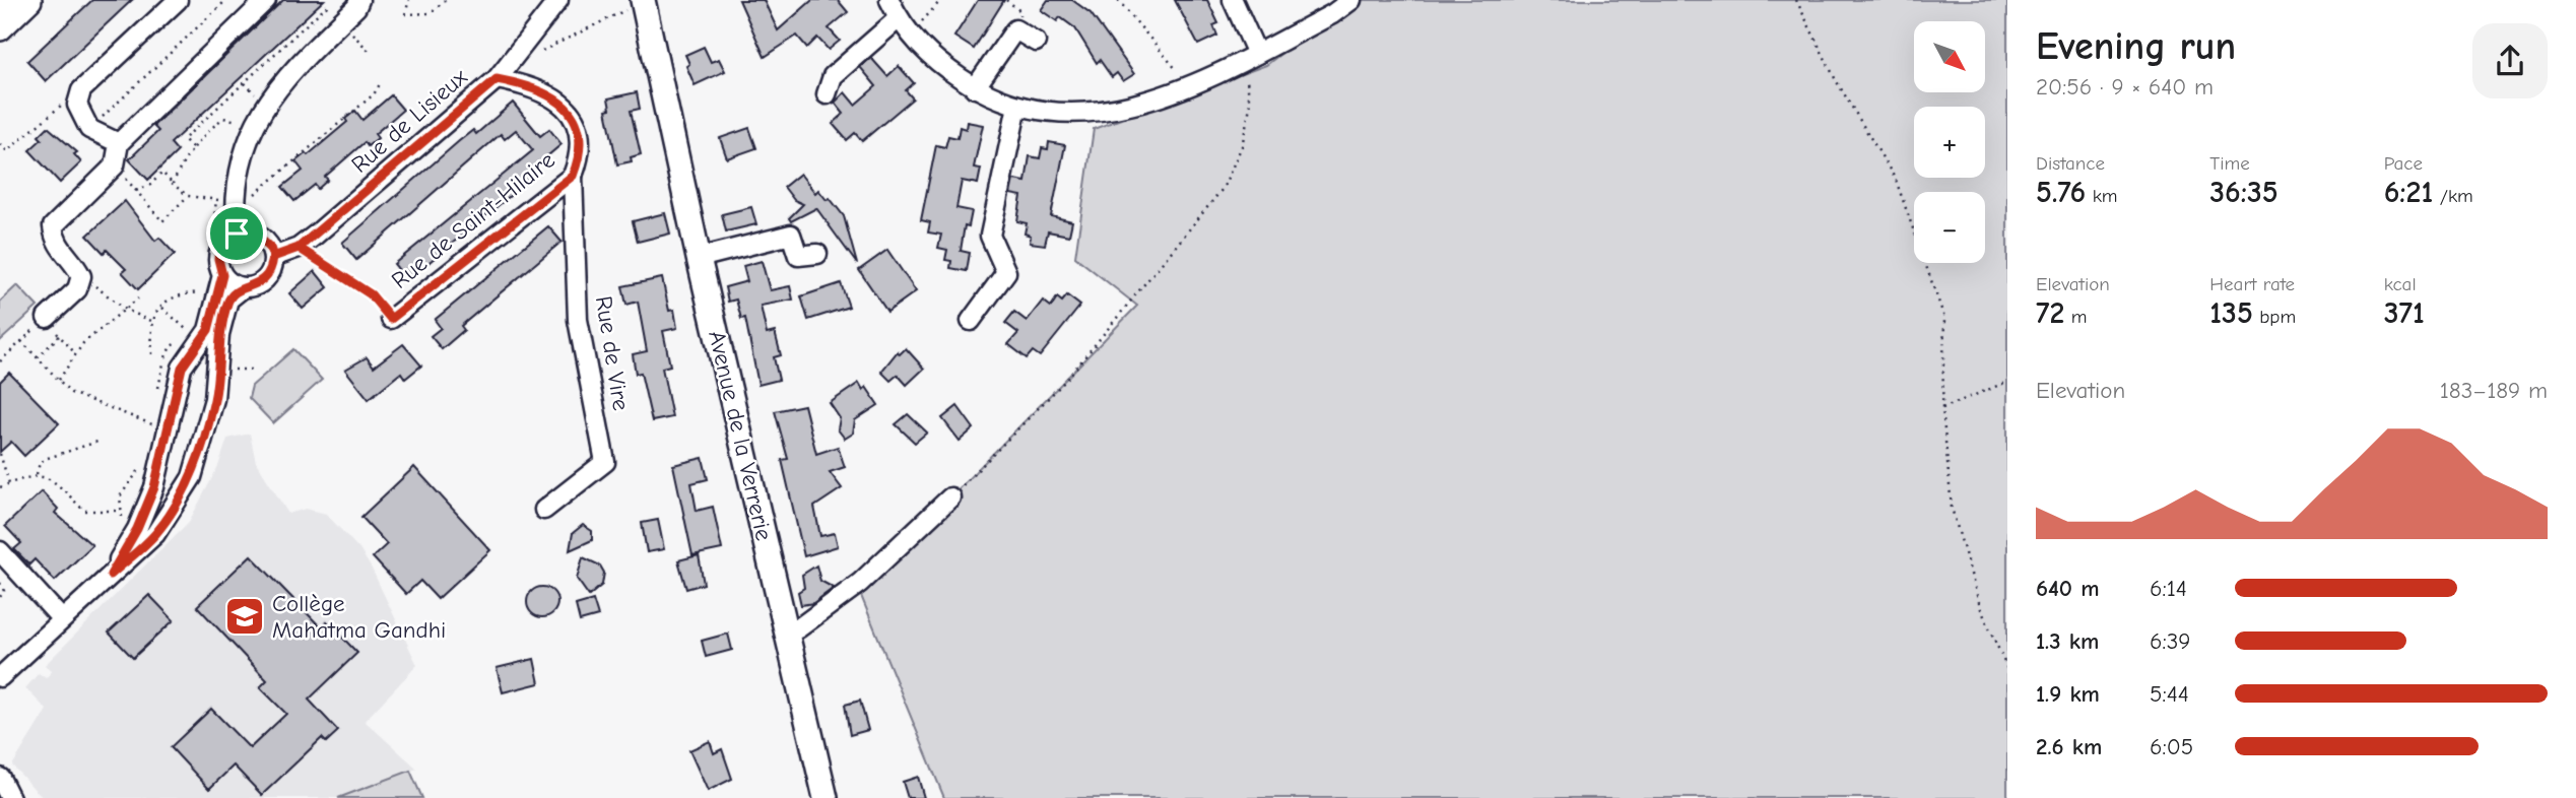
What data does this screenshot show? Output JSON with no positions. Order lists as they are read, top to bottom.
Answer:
{
  "streets": {
    "main road": ["Avenue de la Verrerie"],
    "street": ["Rue de Lisieux", "Rue de Saint-Hilaire", "Rue de Vire"]
  },
  "crossings": [
    ["Rue de Lisieux", "Rue de Saint-Hilaire"],
    ["Rue de Saint-Hilaire", "Rue de Vire"]
  ],
  "places": {
    "school or university": ["Collège Mahatma Gandhi"]
  },
  "north": "bottom right",
  "page": {
    "heading": ["Evening run", "20:56 · 9 × 640 m"],
    "map_buttons": ["+", "−"],
    "stats": [
      ["Distance", "5.76 km"],
      ["Time", "36:35"],
      ["Pace", "6:21 /km"],
      ["Elevation", "72 m"],
      ["Heart rate", "135 bpm"],
      ["kcal", "371"]
    ],
    "chart": ["Elevation", "183–189 m"],
    "list": [
      {
        "name": "640 m",
        "note": "6:14"
      },
      {
        "name": "1.3 km",
        "note": "6:39"
      },
      {
        "name": "1.9 km",
        "note": "5:44"
      },
      {
        "name": "2.6 km",
        "note": "6:05"
      }
    ]
  }
}
